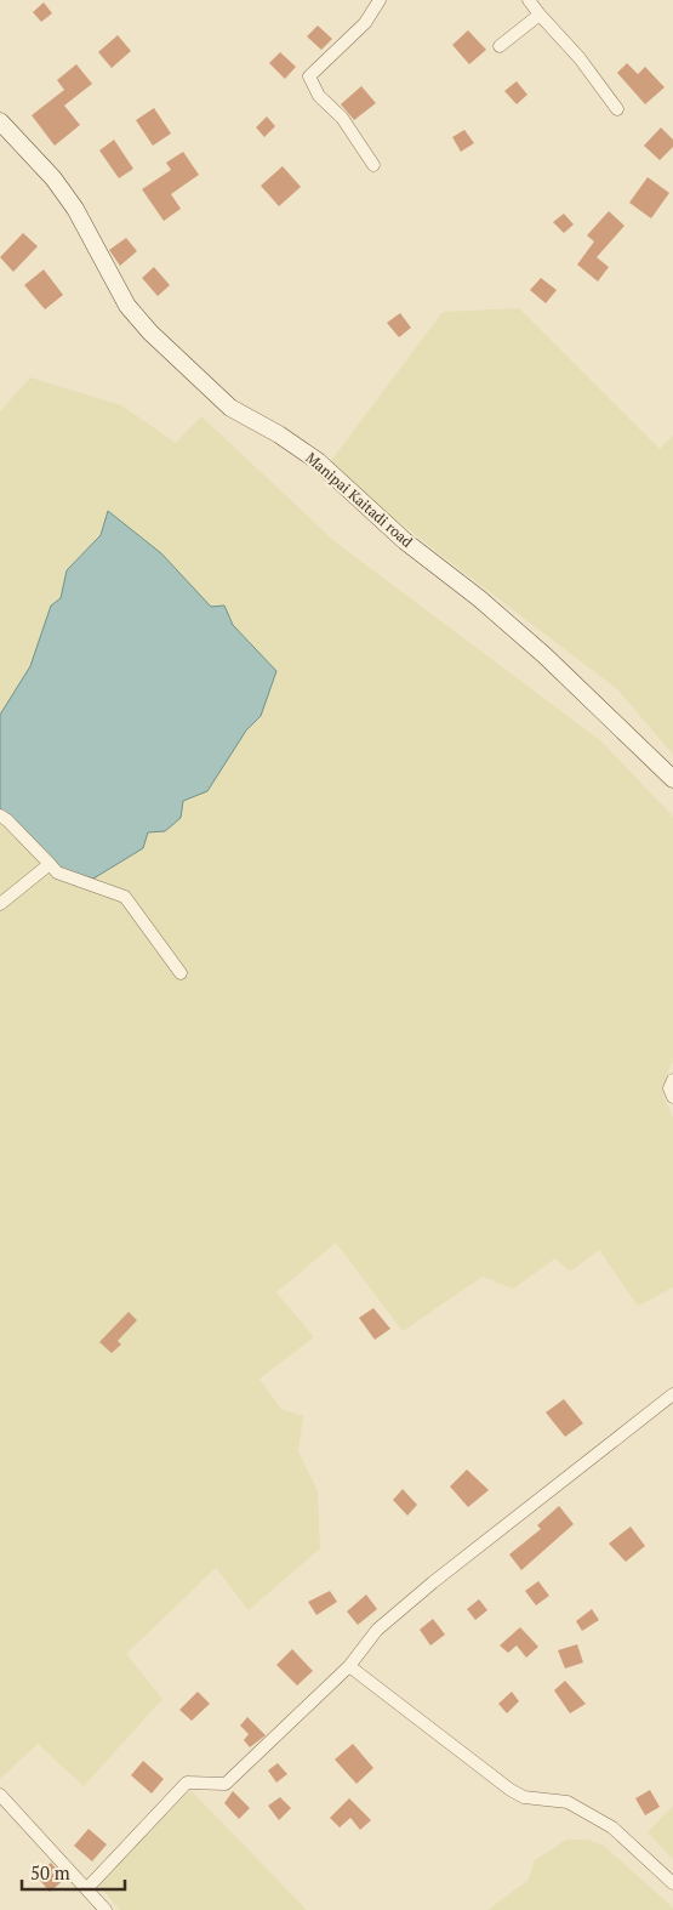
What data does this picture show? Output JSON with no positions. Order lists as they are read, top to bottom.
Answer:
{
  "streets": {
    "main road": ["Manipai Kaitadi road"]
  },
  "scale_bar": "50 m"
}
